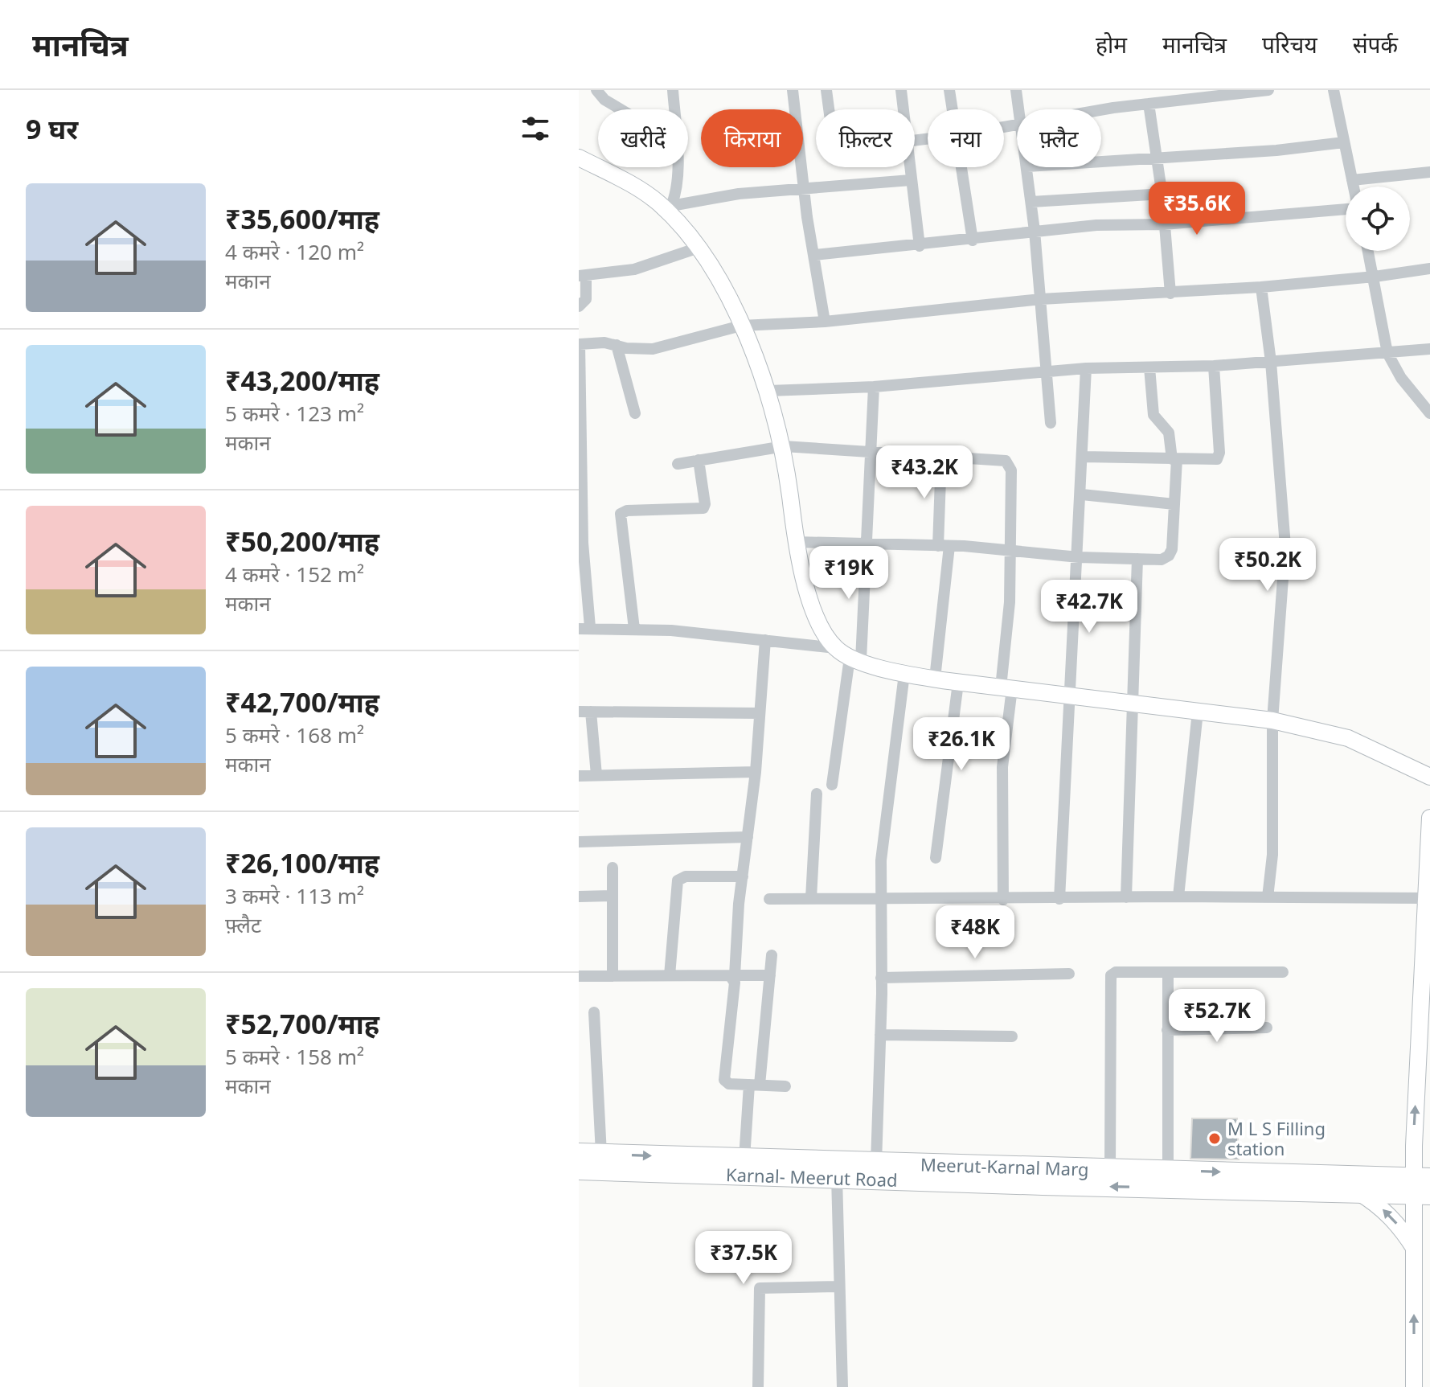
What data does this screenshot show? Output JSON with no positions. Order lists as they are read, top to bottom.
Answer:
{
  "streets": {
    "highway": ["Meerut-Karnal Marg", "Karnal- Meerut Road"]
  },
  "crossings": [
    ["Meerut-Karnal Marg", "Karnal- Meerut Road"]
  ],
  "one_way": ["Meerut-Karnal Marg", "Karnal- Meerut Road"],
  "places": ["M L S Filling station"],
  "page": {
    "header": "मानचित्र",
    "nav": [
      "होम",
      "मानचित्र",
      "परिचय",
      "संपर्क"
    ],
    "heading": "9 घर",
    "chip": [
      "खरीदें",
      "किराया",
      "फ़िल्टर",
      "नया",
      "फ़्लैट"
    ],
    "list": [
      {
        "name": "₹35,600/माह",
        "note": "4 कमरे · 120 m² · मकान"
      },
      {
        "name": "₹43,200/माह",
        "note": "5 कमरे · 123 m² · मकान"
      },
      {
        "name": "₹50,200/माह",
        "note": "4 कमरे · 152 m² · मकान"
      },
      {
        "name": "₹42,700/माह",
        "note": "5 कमरे · 168 m² · मकान"
      },
      {
        "name": "₹26,100/माह",
        "note": "3 कमरे · 113 m² · फ़्लैट"
      },
      {
        "name": "₹52,700/माह",
        "note": "5 कमरे · 158 m² · मकान"
      }
    ],
    "price": [
      "₹35.6K",
      "₹43.2K",
      "₹50.2K",
      "₹19K",
      "₹42.7K",
      "₹26.1K",
      "₹48K",
      "₹52.7K",
      "₹37.5K"
    ]
  }
}
